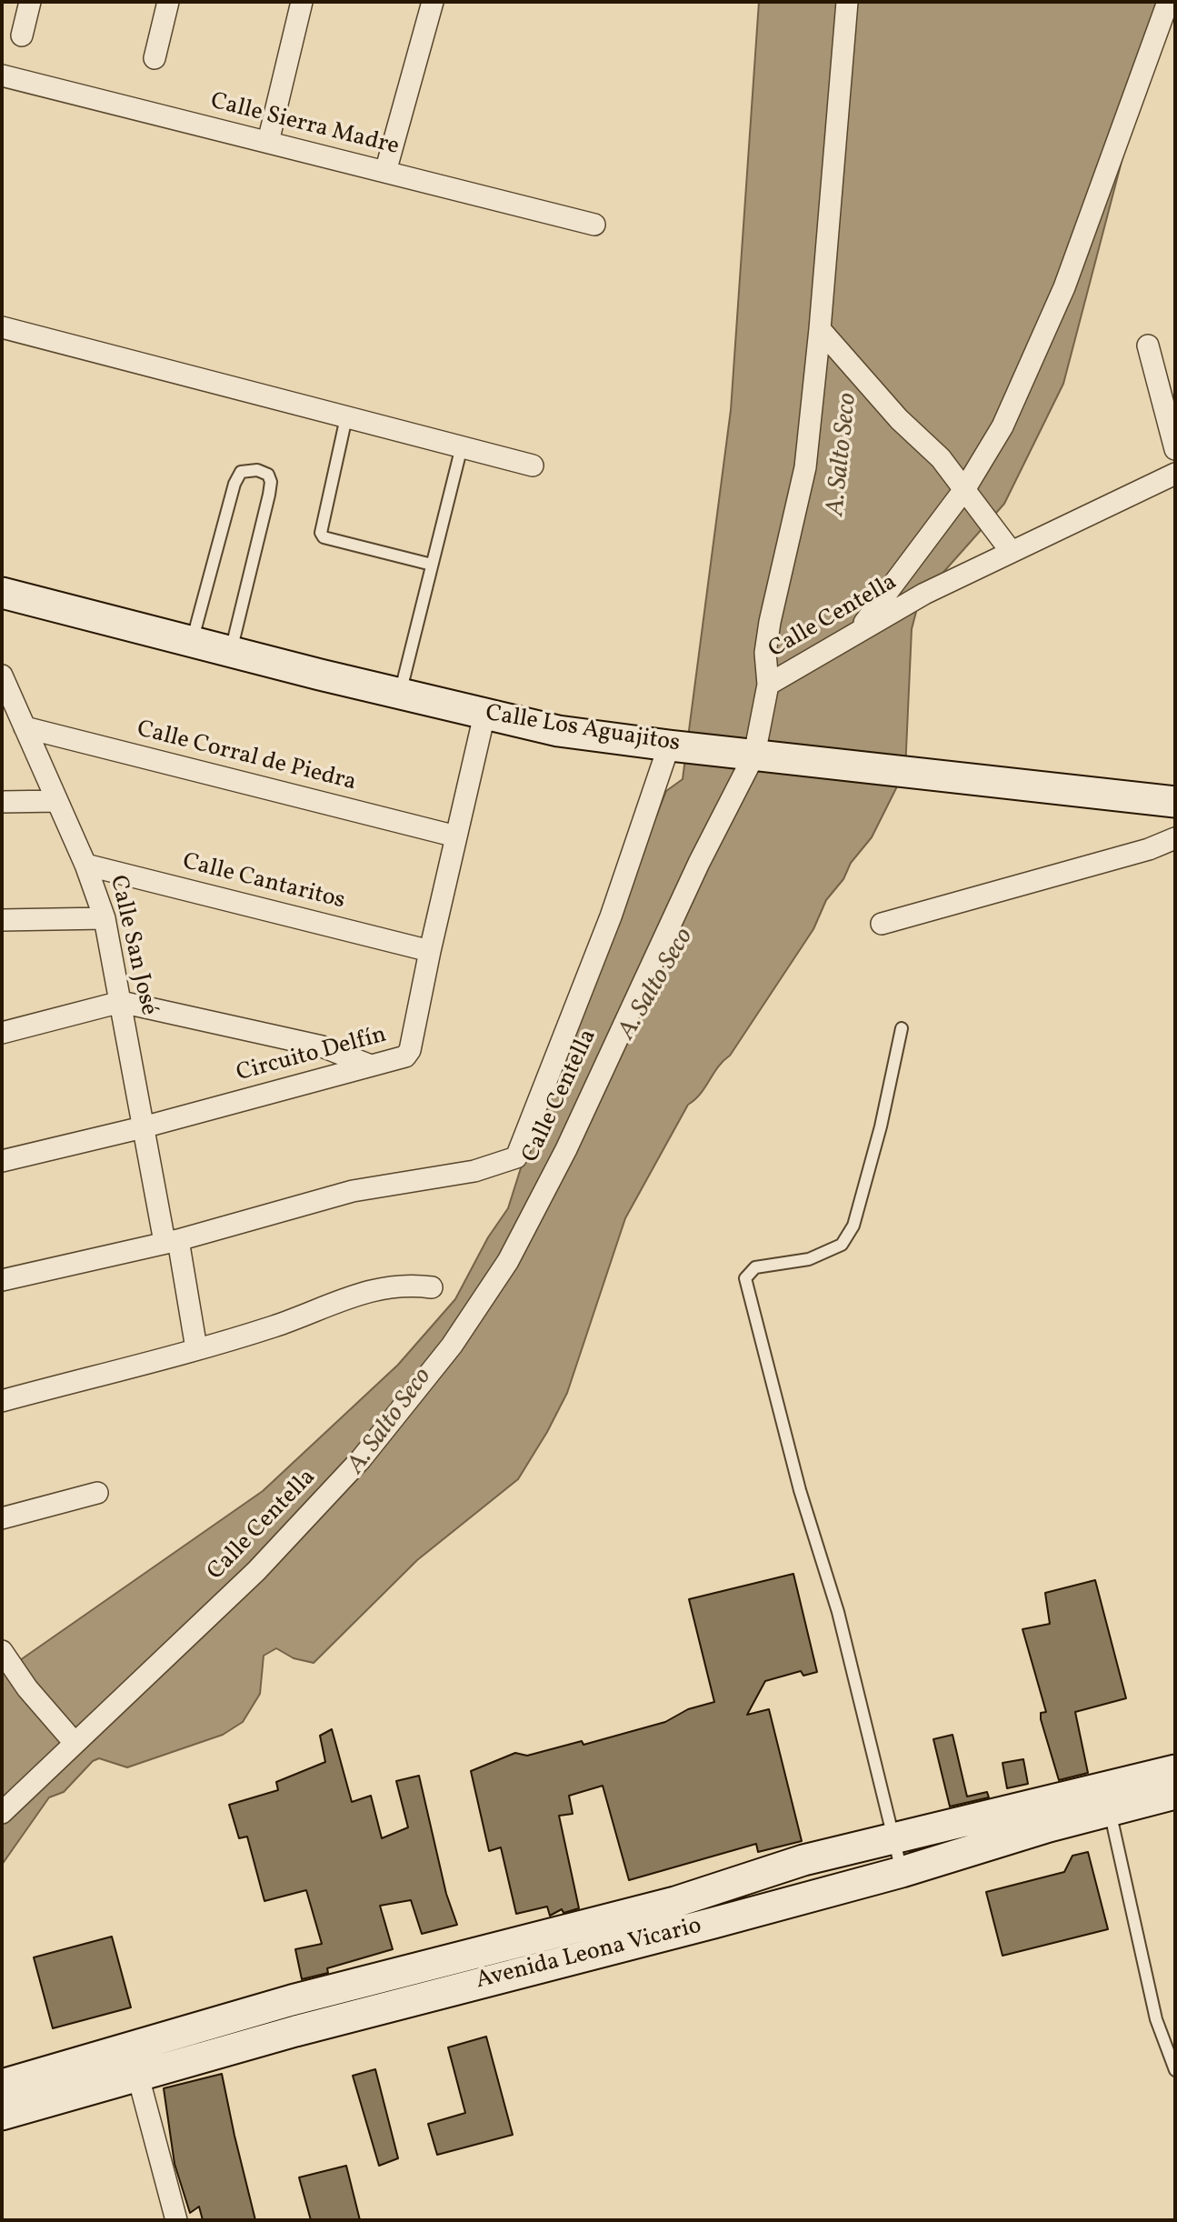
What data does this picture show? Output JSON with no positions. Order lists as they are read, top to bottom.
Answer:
{
  "streets": {
    "street": [
      "Calle Sierra Madre",
      "Calle Centella",
      "Calle Los Aguajitos",
      "Calle Corral de Piedra",
      "Calle Cantaritos",
      "Calle San José",
      "Circuito Delfín",
      "Avenida Leona Vicario"
    ]
  },
  "crossings": [
    ["Calle Centella", "Calle Los Aguajitos"],
    ["Calle Los Aguajitos", "Circuito Delfín"],
    ["Calle Corral de Piedra", "Calle San José"],
    ["Calle Corral de Piedra", "Circuito Delfín"],
    ["Calle Cantaritos", "Calle San José"],
    ["Calle Cantaritos", "Circuito Delfín"],
    ["Calle San José", "Circuito Delfín"]
  ],
  "water": ["A. Salto Seco"]
}
